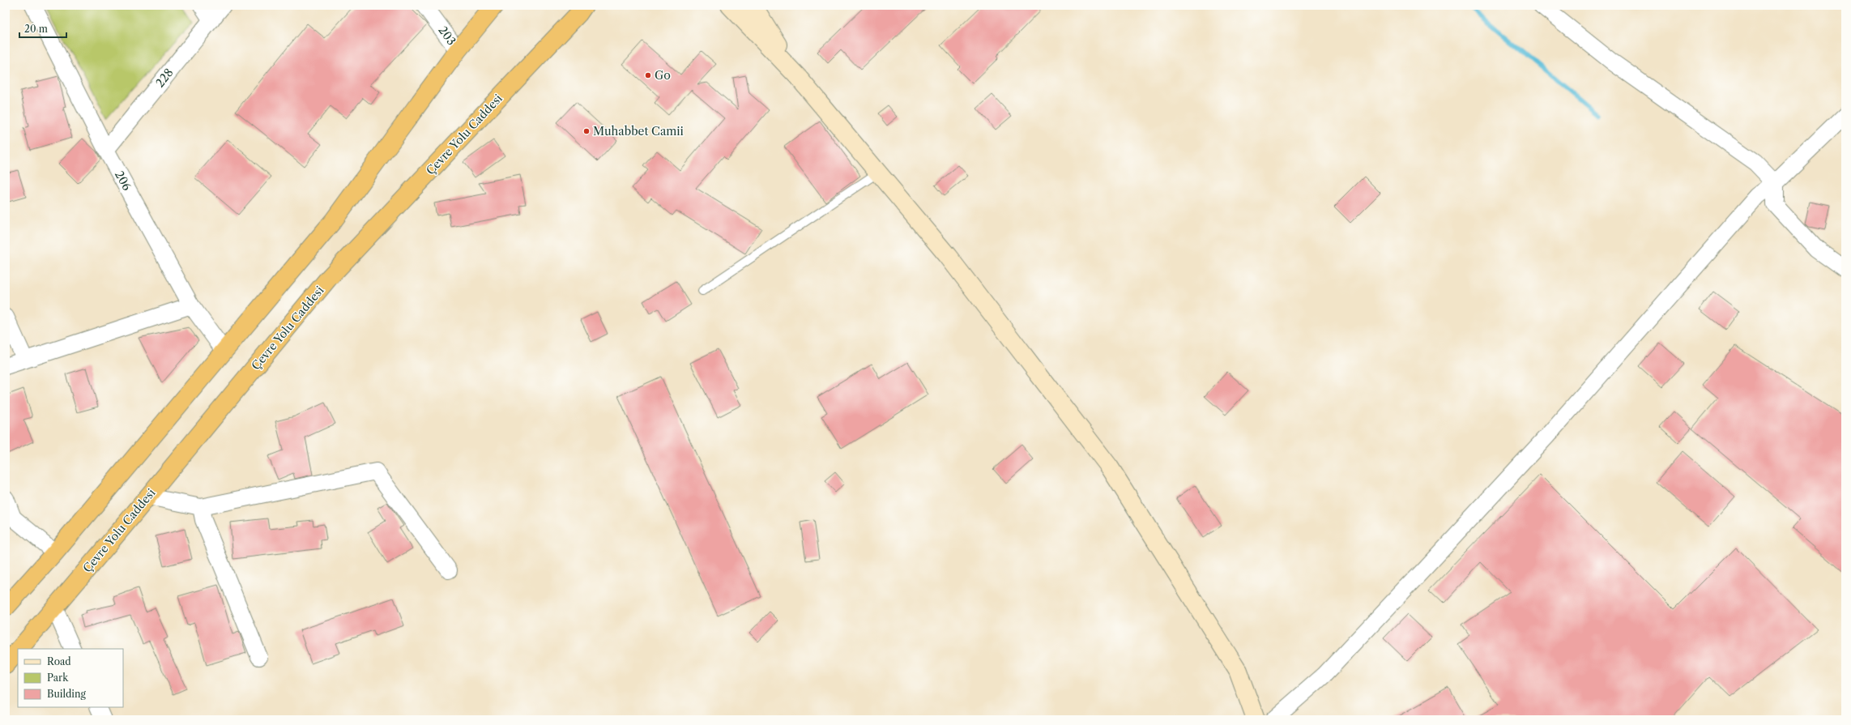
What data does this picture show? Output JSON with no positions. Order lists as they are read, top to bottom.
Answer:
{
  "streets": {
    "highway": ["Çevre Yolu Caddesi"],
    "street": ["203", "228", "206"]
  },
  "crossings": [
    ["228", "206"]
  ],
  "places": ["Go", "Muhabbet Camii"],
  "legend": ["Road", "Park", "Building"],
  "scale_bar": "20 m"
}
